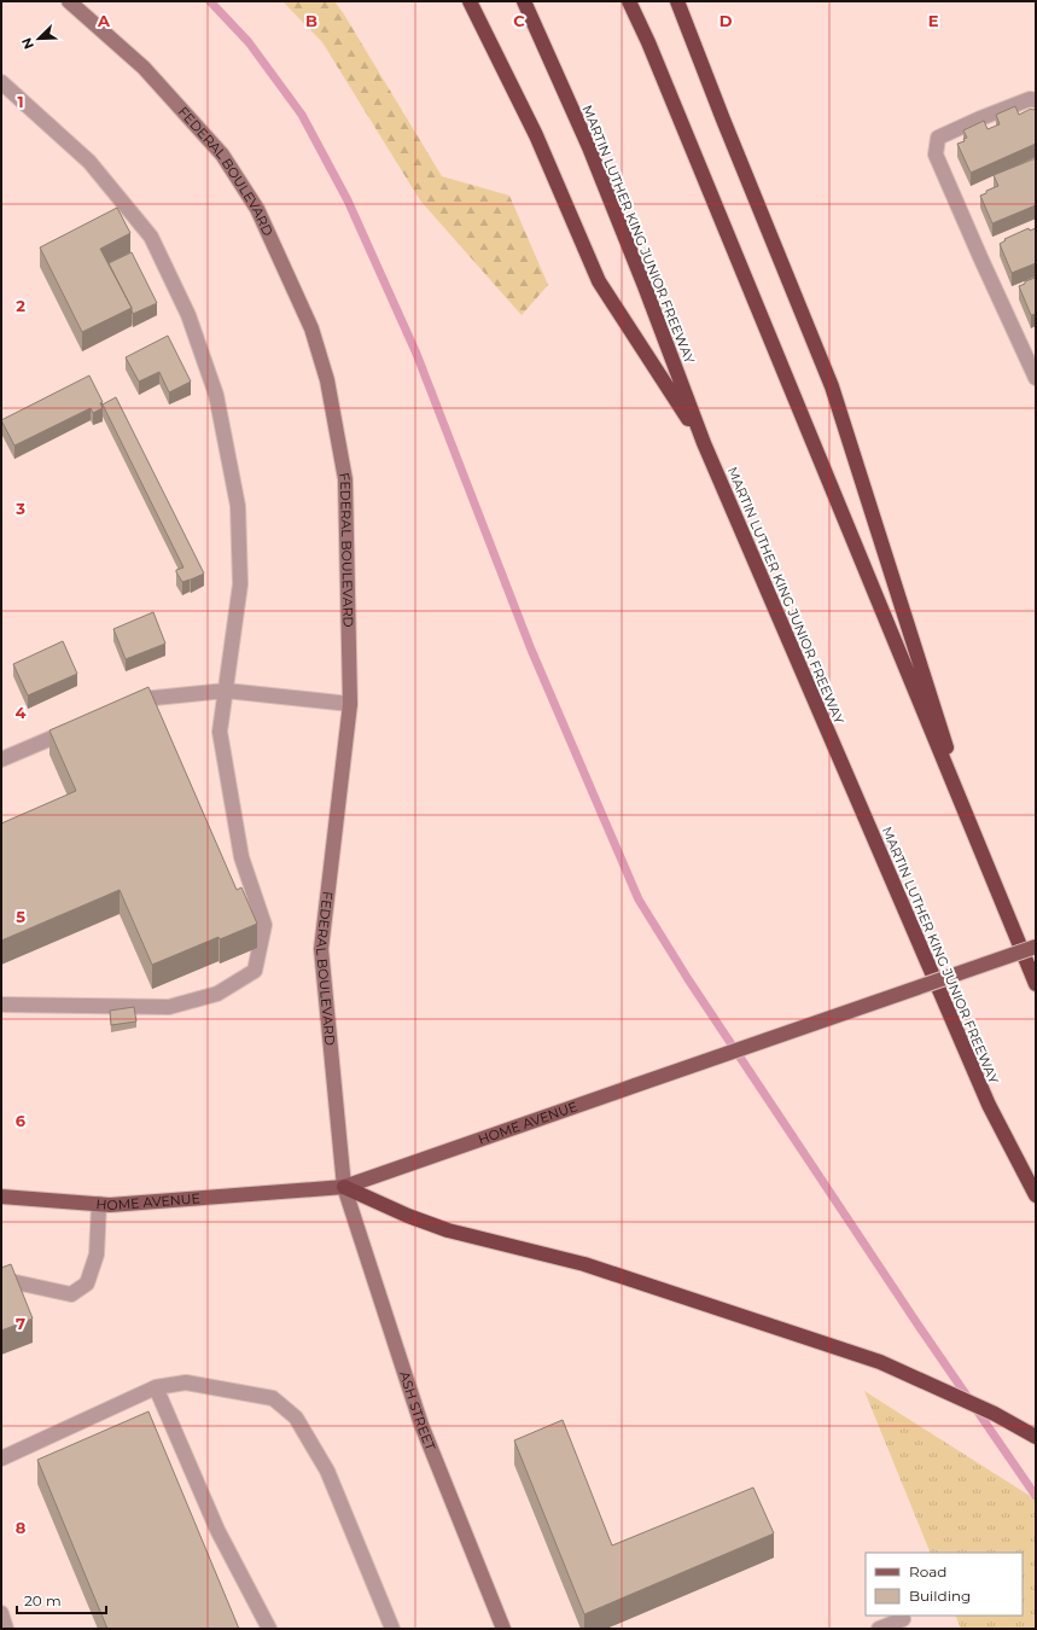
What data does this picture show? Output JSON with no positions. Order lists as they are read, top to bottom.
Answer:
{
  "streets": {
    "highway": ["MARTIN LUTHER KING JUNIOR FREEWAY"],
    "main road": ["FEDERAL BOULEVARD", "HOME AVENUE", "ASH STREET"]
  },
  "crossings": [
    ["FEDERAL BOULEVARD", "HOME AVENUE"],
    ["FEDERAL BOULEVARD", "ASH STREET"],
    ["HOME AVENUE", "ASH STREET"]
  ],
  "legend": ["Road", "Building"],
  "scale_bar": "20 m",
  "north": "bottom left",
  "grid": {
    "columns": [
      "A",
      "B",
      "C",
      "D",
      "E"
    ],
    "rows": [
      "1",
      "2",
      "3",
      "4",
      "5",
      "6",
      "7",
      "8"
    ]
  }
}
